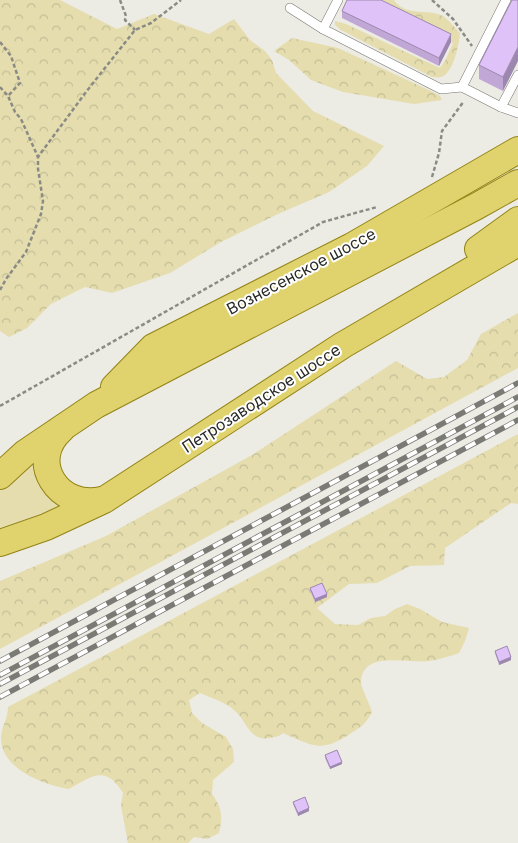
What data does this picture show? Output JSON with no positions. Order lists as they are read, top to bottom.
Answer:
{
  "streets": {
    "main road": ["Вознесенское шоссе", "Петрозаводское шоссе"]
  }
}
